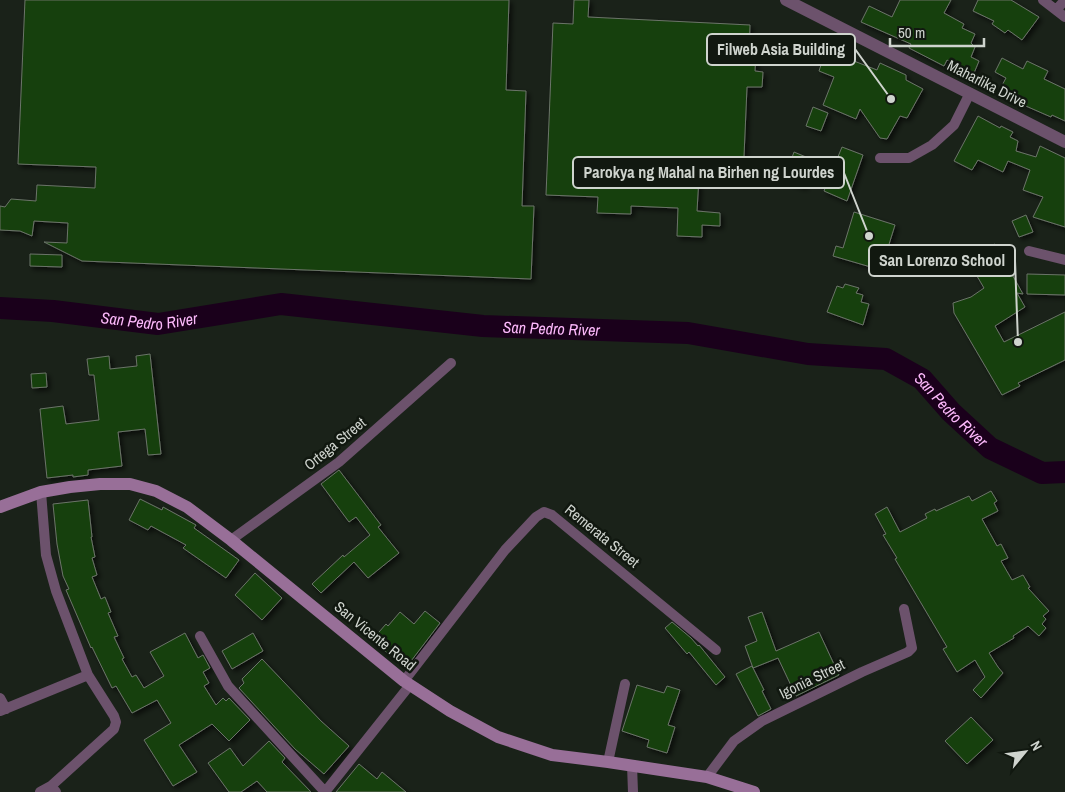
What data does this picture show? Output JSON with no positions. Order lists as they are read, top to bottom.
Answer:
{
  "streets": {
    "main road": ["San Vicente Road"],
    "street": [
      "Maharlika Drive",
      "Ortega Street",
      "Remerata Street",
      "Igonia Street"
    ]
  },
  "crossings": [
    ["Ortega Street", "San Vicente Road"],
    ["Remerata Street", "San Vicente Road"],
    ["San Vicente Road", "Igonia Street"]
  ],
  "water": ["San Pedro River"],
  "places": ["Filweb Asia Building", "Parokya ng Mahal na Birhen ng Lourdes", "San Lorenzo School"],
  "scale_bar": "50 m",
  "north": "top right"
}
